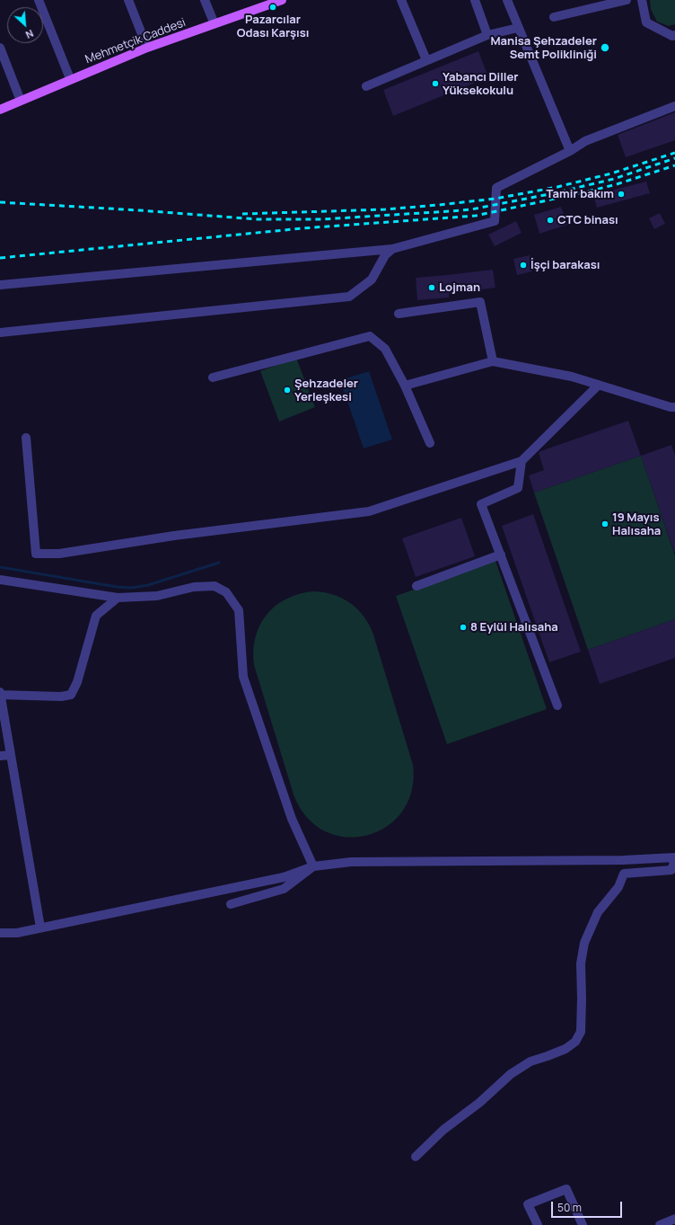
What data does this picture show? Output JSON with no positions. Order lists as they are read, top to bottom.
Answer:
{
  "streets": {
    "main road": ["Mehmetçik Caddesi"]
  },
  "places": [
    "Pazarcılar Odası Karşısı",
    "Manisa Şehzadeler Semt Polikliniği",
    "Yabancı Diller Yüksekokulu",
    "Tamir bakım",
    "CTC binası",
    "İşçi barakası",
    "Lojman",
    "Şehzadeler Yerleşkesi",
    "19 Mayıs Halısaha",
    "8 Eylül Halısaha"
  ],
  "scale_bar": "50 m",
  "north": "bottom right"
}
